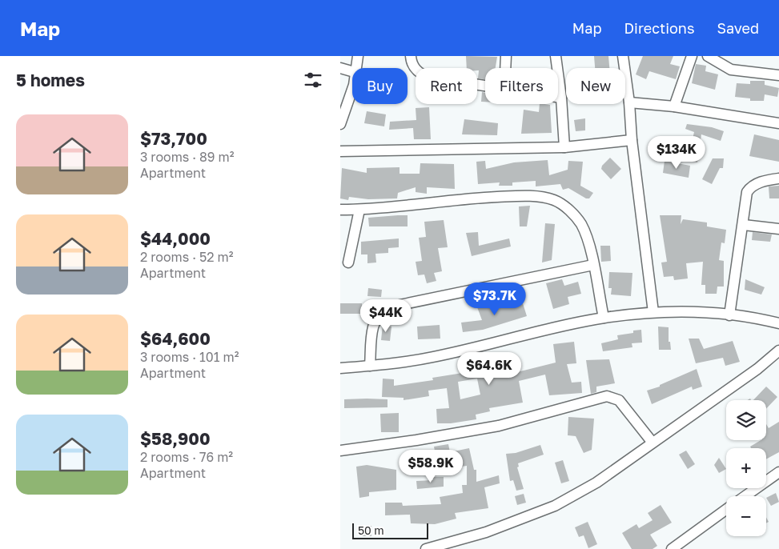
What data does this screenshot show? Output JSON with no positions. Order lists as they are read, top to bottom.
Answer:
{
  "scale_bar": "50 m",
  "page": {
    "header": "Map",
    "nav": ["Map", "Directions", "Saved"],
    "heading": "5 homes",
    "chip": [
      "Buy",
      "Rent",
      "Filters",
      "New"
    ],
    "list": [
      {
        "name": "$73,700",
        "note": "3 rooms · 89 m² · Apartment"
      },
      {
        "name": "$44,000",
        "note": "2 rooms · 52 m² · Apartment"
      },
      {
        "name": "$64,600",
        "note": "3 rooms · 101 m² · Apartment"
      },
      {
        "name": "$58,900",
        "note": "2 rooms · 76 m² · Apartment"
      }
    ],
    "price": [
      "$134K",
      "$73.7K",
      "$44K",
      "$64.6K",
      "$58.9K"
    ],
    "map_buttons": ["+", "−"],
    "scale": "50 m"
  }
}
